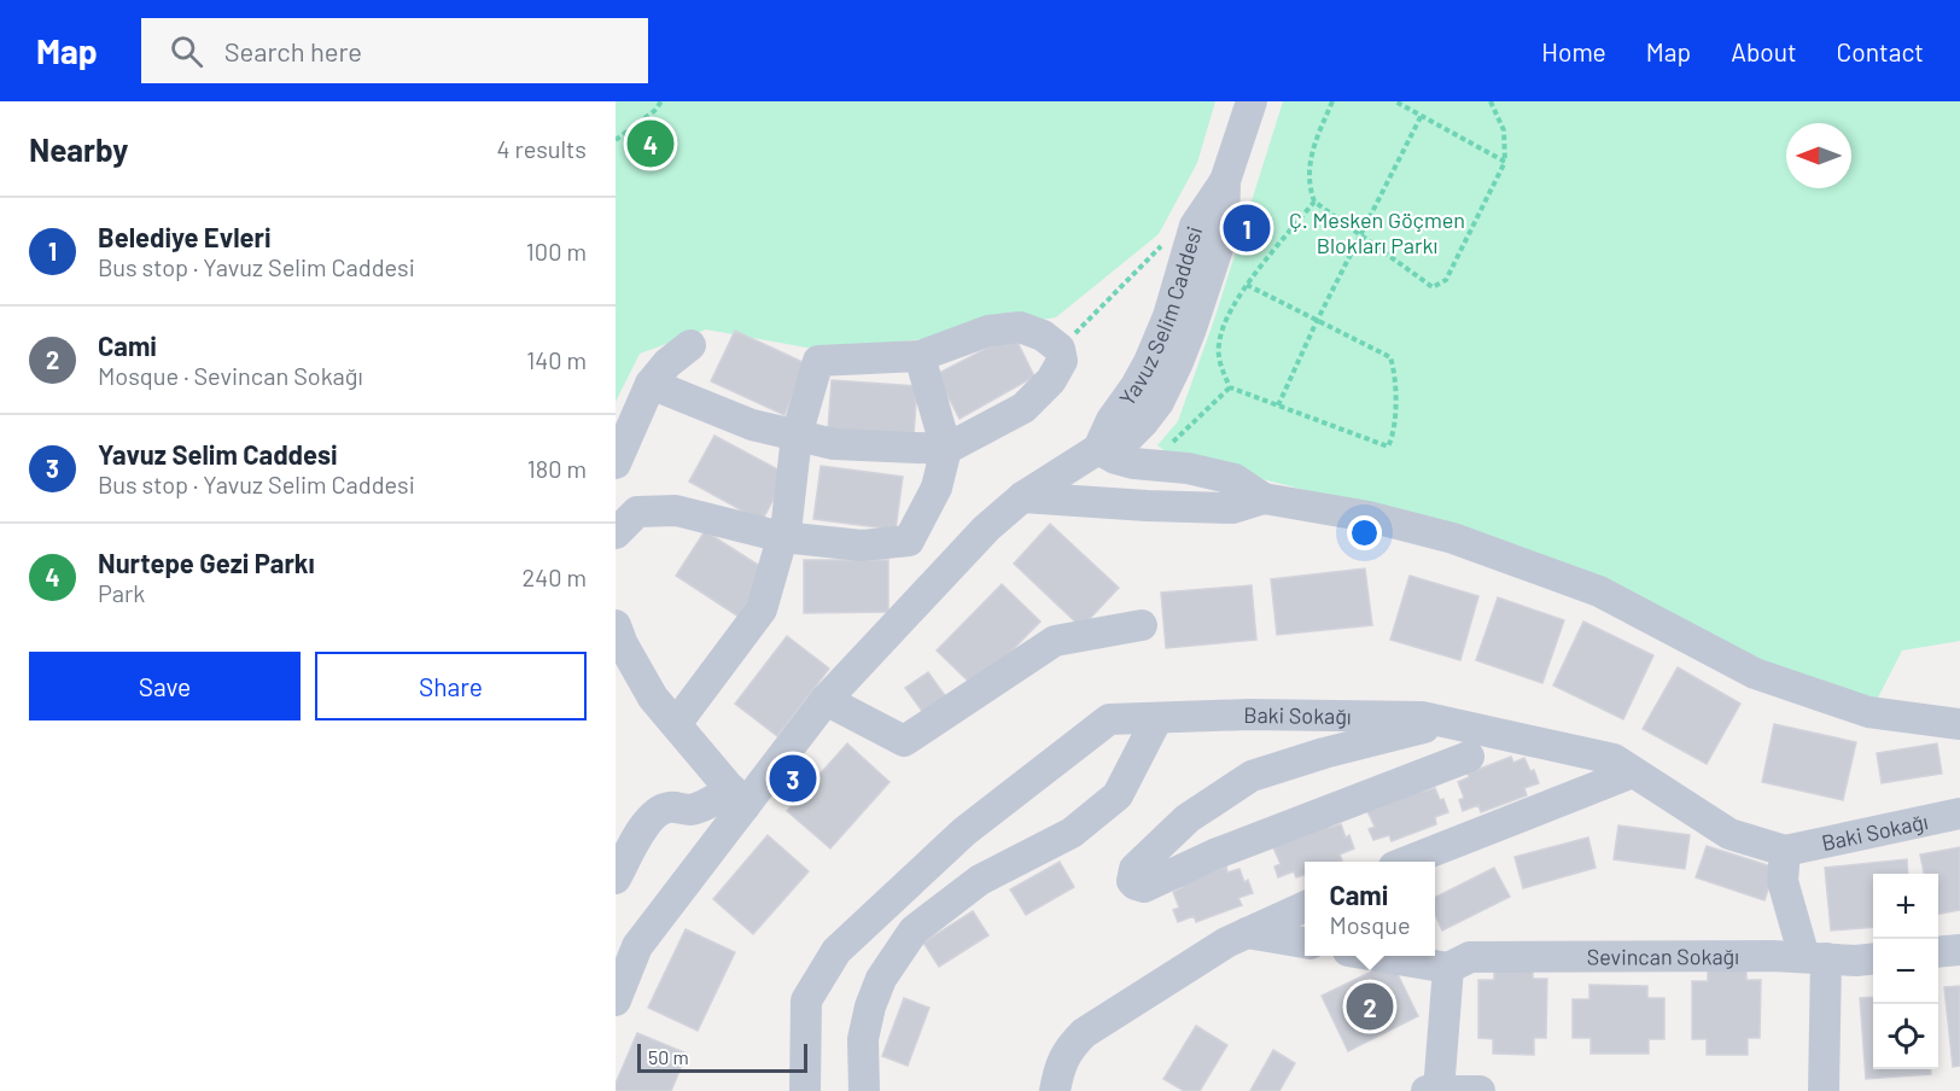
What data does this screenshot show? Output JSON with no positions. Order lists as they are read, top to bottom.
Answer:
{
  "streets": {
    "street": ["Yavuz Selim Caddesi", "Baki Sokağı", "Sevincan Sokağı"]
  },
  "parks": ["Ç. Mesken Göçmen Blokları Parkı"],
  "scale_bar": "50 m",
  "north": "left",
  "page": {
    "header": "Map",
    "search": "Search here",
    "nav": [
      "Home",
      "Map",
      "About",
      "Contact"
    ],
    "heading": ["Nearby", "4 results"],
    "pins": [
      "4",
      "1",
      "3",
      "2"
    ],
    "list": [
      {
        "mark": "1",
        "name": "Belediye Evleri",
        "note": "Bus stop · Yavuz Selim Caddesi",
        "value": "100 m"
      },
      {
        "mark": "2",
        "name": "Cami",
        "note": "Mosque · Sevincan Sokağı",
        "value": "140 m"
      },
      {
        "mark": "3",
        "name": "Yavuz Selim Caddesi",
        "note": "Bus stop · Yavuz Selim Caddesi",
        "value": "180 m"
      },
      {
        "mark": "4",
        "name": "Nurtepe Gezi Parkı",
        "note": "Park",
        "value": "240 m"
      }
    ],
    "buttons": ["Save", "Share"],
    "popup": ["Cami", "Mosque"],
    "map_buttons": ["+", "−"],
    "scale": "50 m"
  }
}
